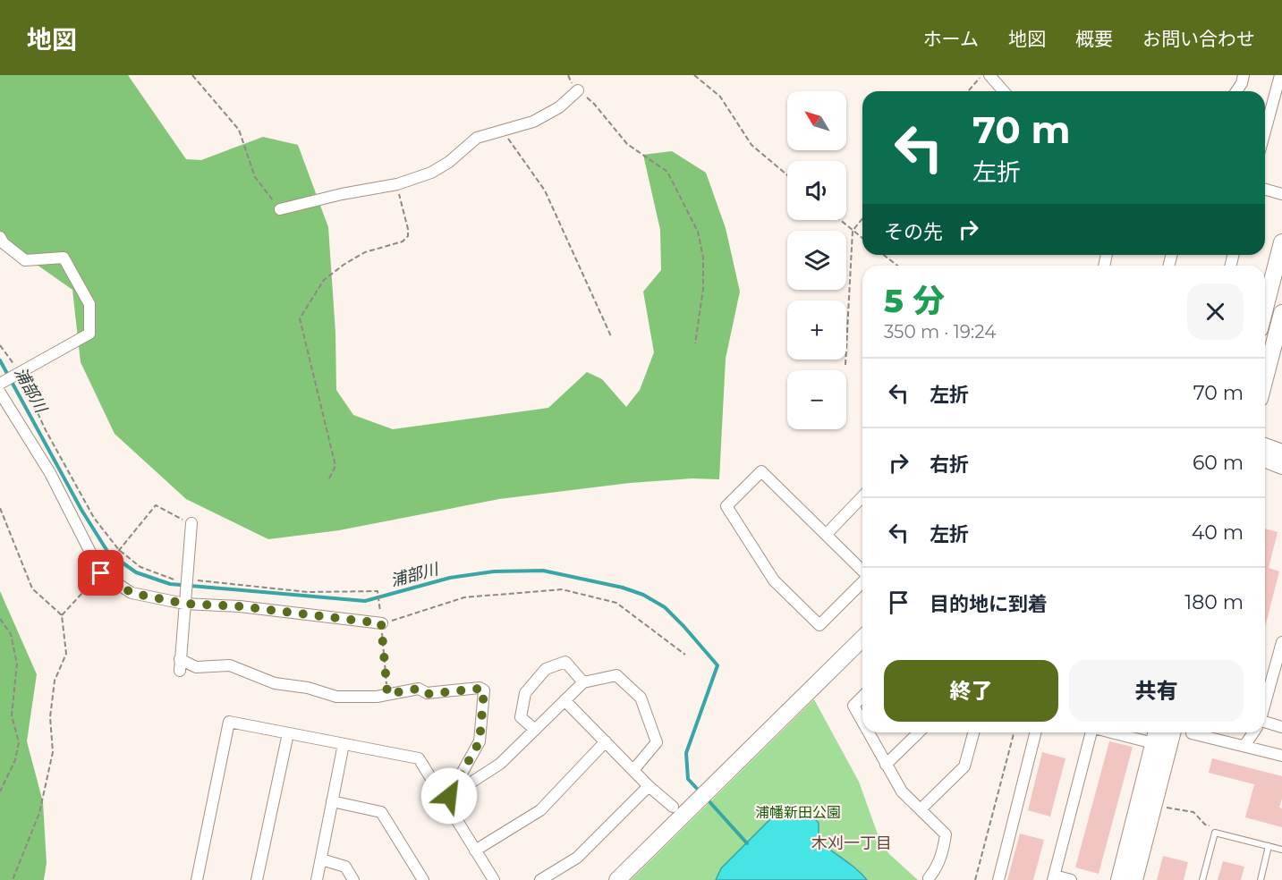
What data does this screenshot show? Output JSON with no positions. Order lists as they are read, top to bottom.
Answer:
{
  "districts": ["木刈一丁目"],
  "water": ["浦部川"],
  "parks": ["浦幡新田公園"],
  "north": "top left",
  "page": {
    "header": "地図",
    "nav": [
      "ホーム",
      "地図",
      "概要",
      "お問い合わせ"
    ],
    "map_buttons": ["+", "−"],
    "turn": ["70 m", "左折"],
    "then": "その先",
    "heading": ["5 分", "350 m · 19:24"],
    "list": [
      {
        "name": "左折",
        "value": "70 m"
      },
      {
        "name": "右折",
        "value": "60 m"
      },
      {
        "name": "左折",
        "value": "40 m"
      },
      {
        "name": "目的地に到着",
        "value": "180 m"
      }
    ],
    "buttons": ["終了", "共有"]
  }
}
